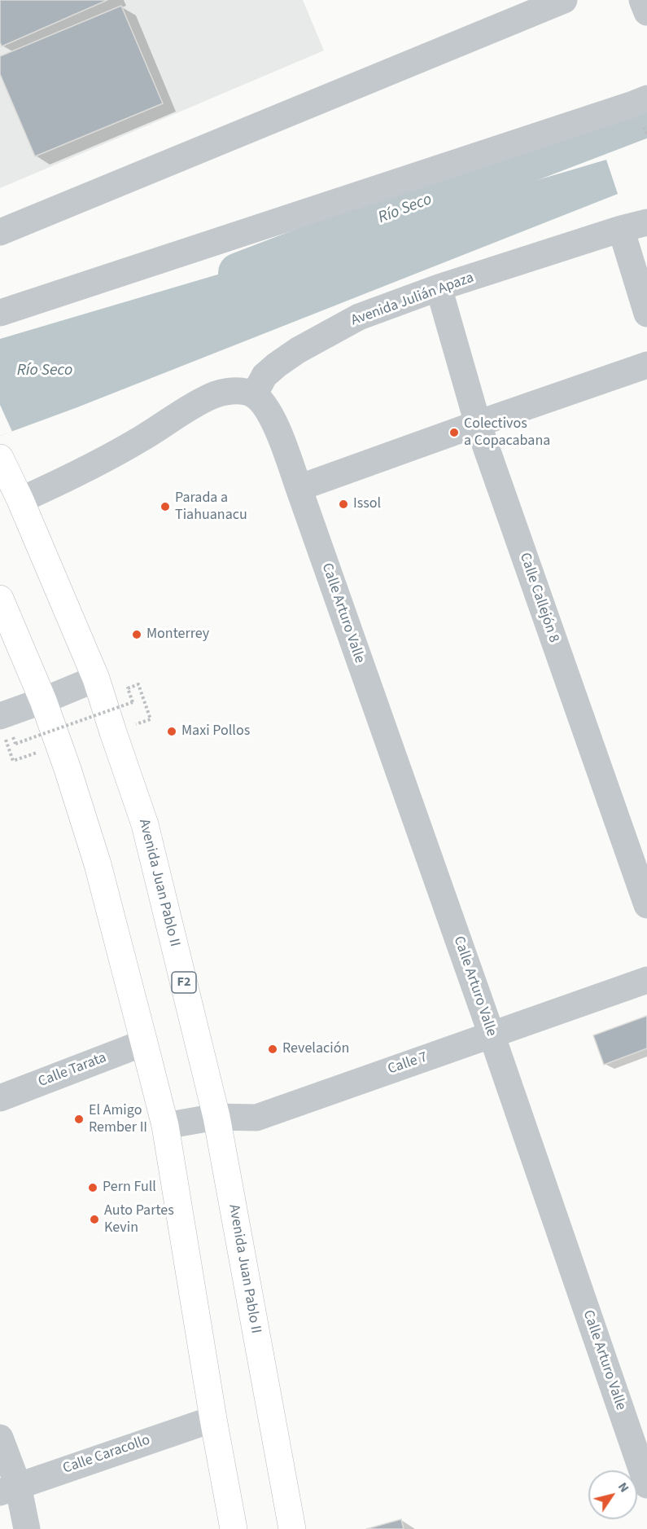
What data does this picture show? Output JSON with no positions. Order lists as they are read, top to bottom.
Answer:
{
  "streets": {
    "highway": ["Avenida Juan Pablo II", "F2"],
    "street": [
      "Avenida Julián Apaza",
      "Calle Callejón 8",
      "Calle Arturo Valle",
      "Calle 7",
      "Calle Tarata",
      "Calle Caracollo"
    ]
  },
  "crossings": [
    ["Avenida Julián Apaza", "Calle Callejón 8"],
    ["Avenida Julián Apaza", "Calle Arturo Valle"],
    ["Calle Arturo Valle", "Calle 7"],
    ["Avenida Juan Pablo II", "Calle 7"]
  ],
  "water": ["Río Seco"],
  "places": [
    "Colectivos a Copacabana",
    "Issol",
    "Parada a Tiahuanacu",
    "Monterrey",
    "Maxi Pollos",
    "Revelación",
    "El Amigo Rember II",
    "Pern Full",
    "Auto Partes Kevin"
  ],
  "north": "top right"
}
